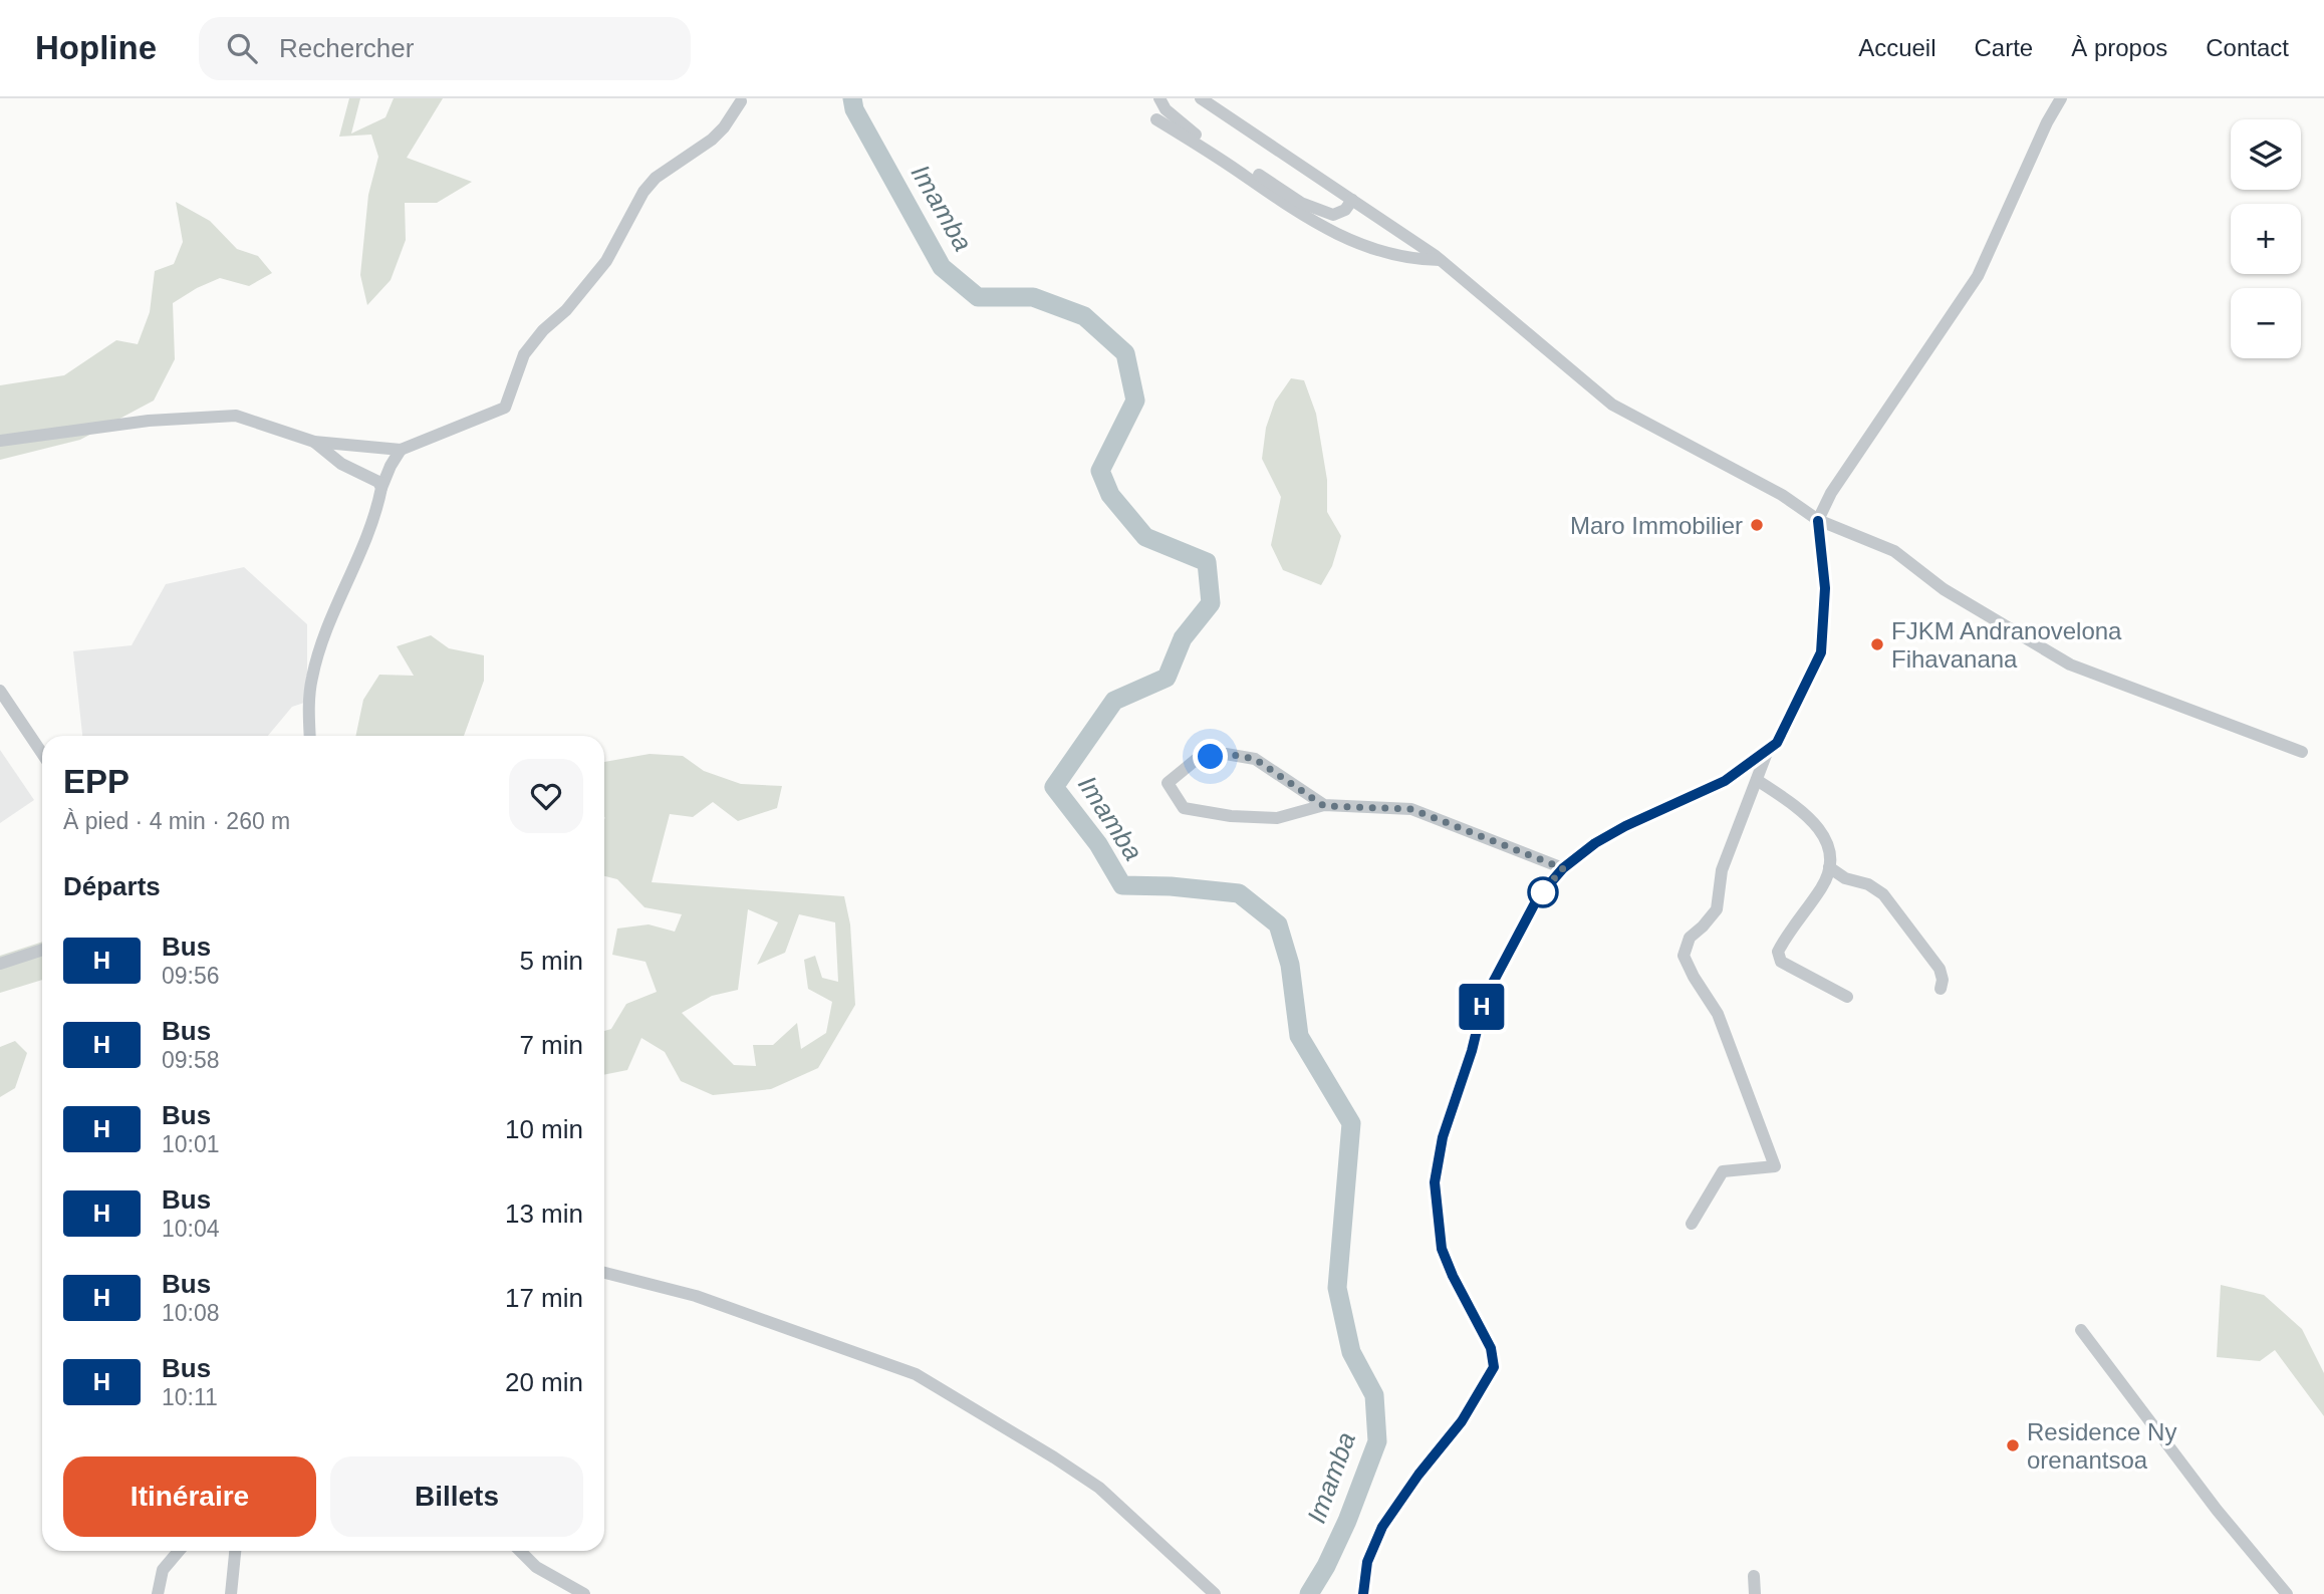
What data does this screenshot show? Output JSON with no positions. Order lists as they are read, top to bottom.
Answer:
{
  "water": ["Imamba"],
  "places": ["Maro Immobilier", "FJKM Andranovelona Fihavanana", "Residence Ny orenantsoa"],
  "lines": ["bus line H"],
  "page": {
    "header": "Hopline",
    "search": "Rechercher",
    "nav": [
      "Accueil",
      "Carte",
      "À propos",
      "Contact"
    ],
    "on_map": "H",
    "map_buttons": ["+", "−"],
    "heading": [
      ["EPP", "À pied · 4 min · 260 m"],
      "Départs"
    ],
    "list": [
      {
        "mark": "H",
        "name": "Bus",
        "note": "09:56",
        "value": "5 min"
      },
      {
        "mark": "H",
        "name": "Bus",
        "note": "09:58",
        "value": "7 min"
      },
      {
        "mark": "H",
        "name": "Bus",
        "note": "10:01",
        "value": "10 min"
      },
      {
        "mark": "H",
        "name": "Bus",
        "note": "10:04",
        "value": "13 min"
      },
      {
        "mark": "H",
        "name": "Bus",
        "note": "10:08",
        "value": "17 min"
      },
      {
        "mark": "H",
        "name": "Bus",
        "note": "10:11",
        "value": "20 min"
      }
    ],
    "buttons": ["Itinéraire", "Billets"]
  }
}
